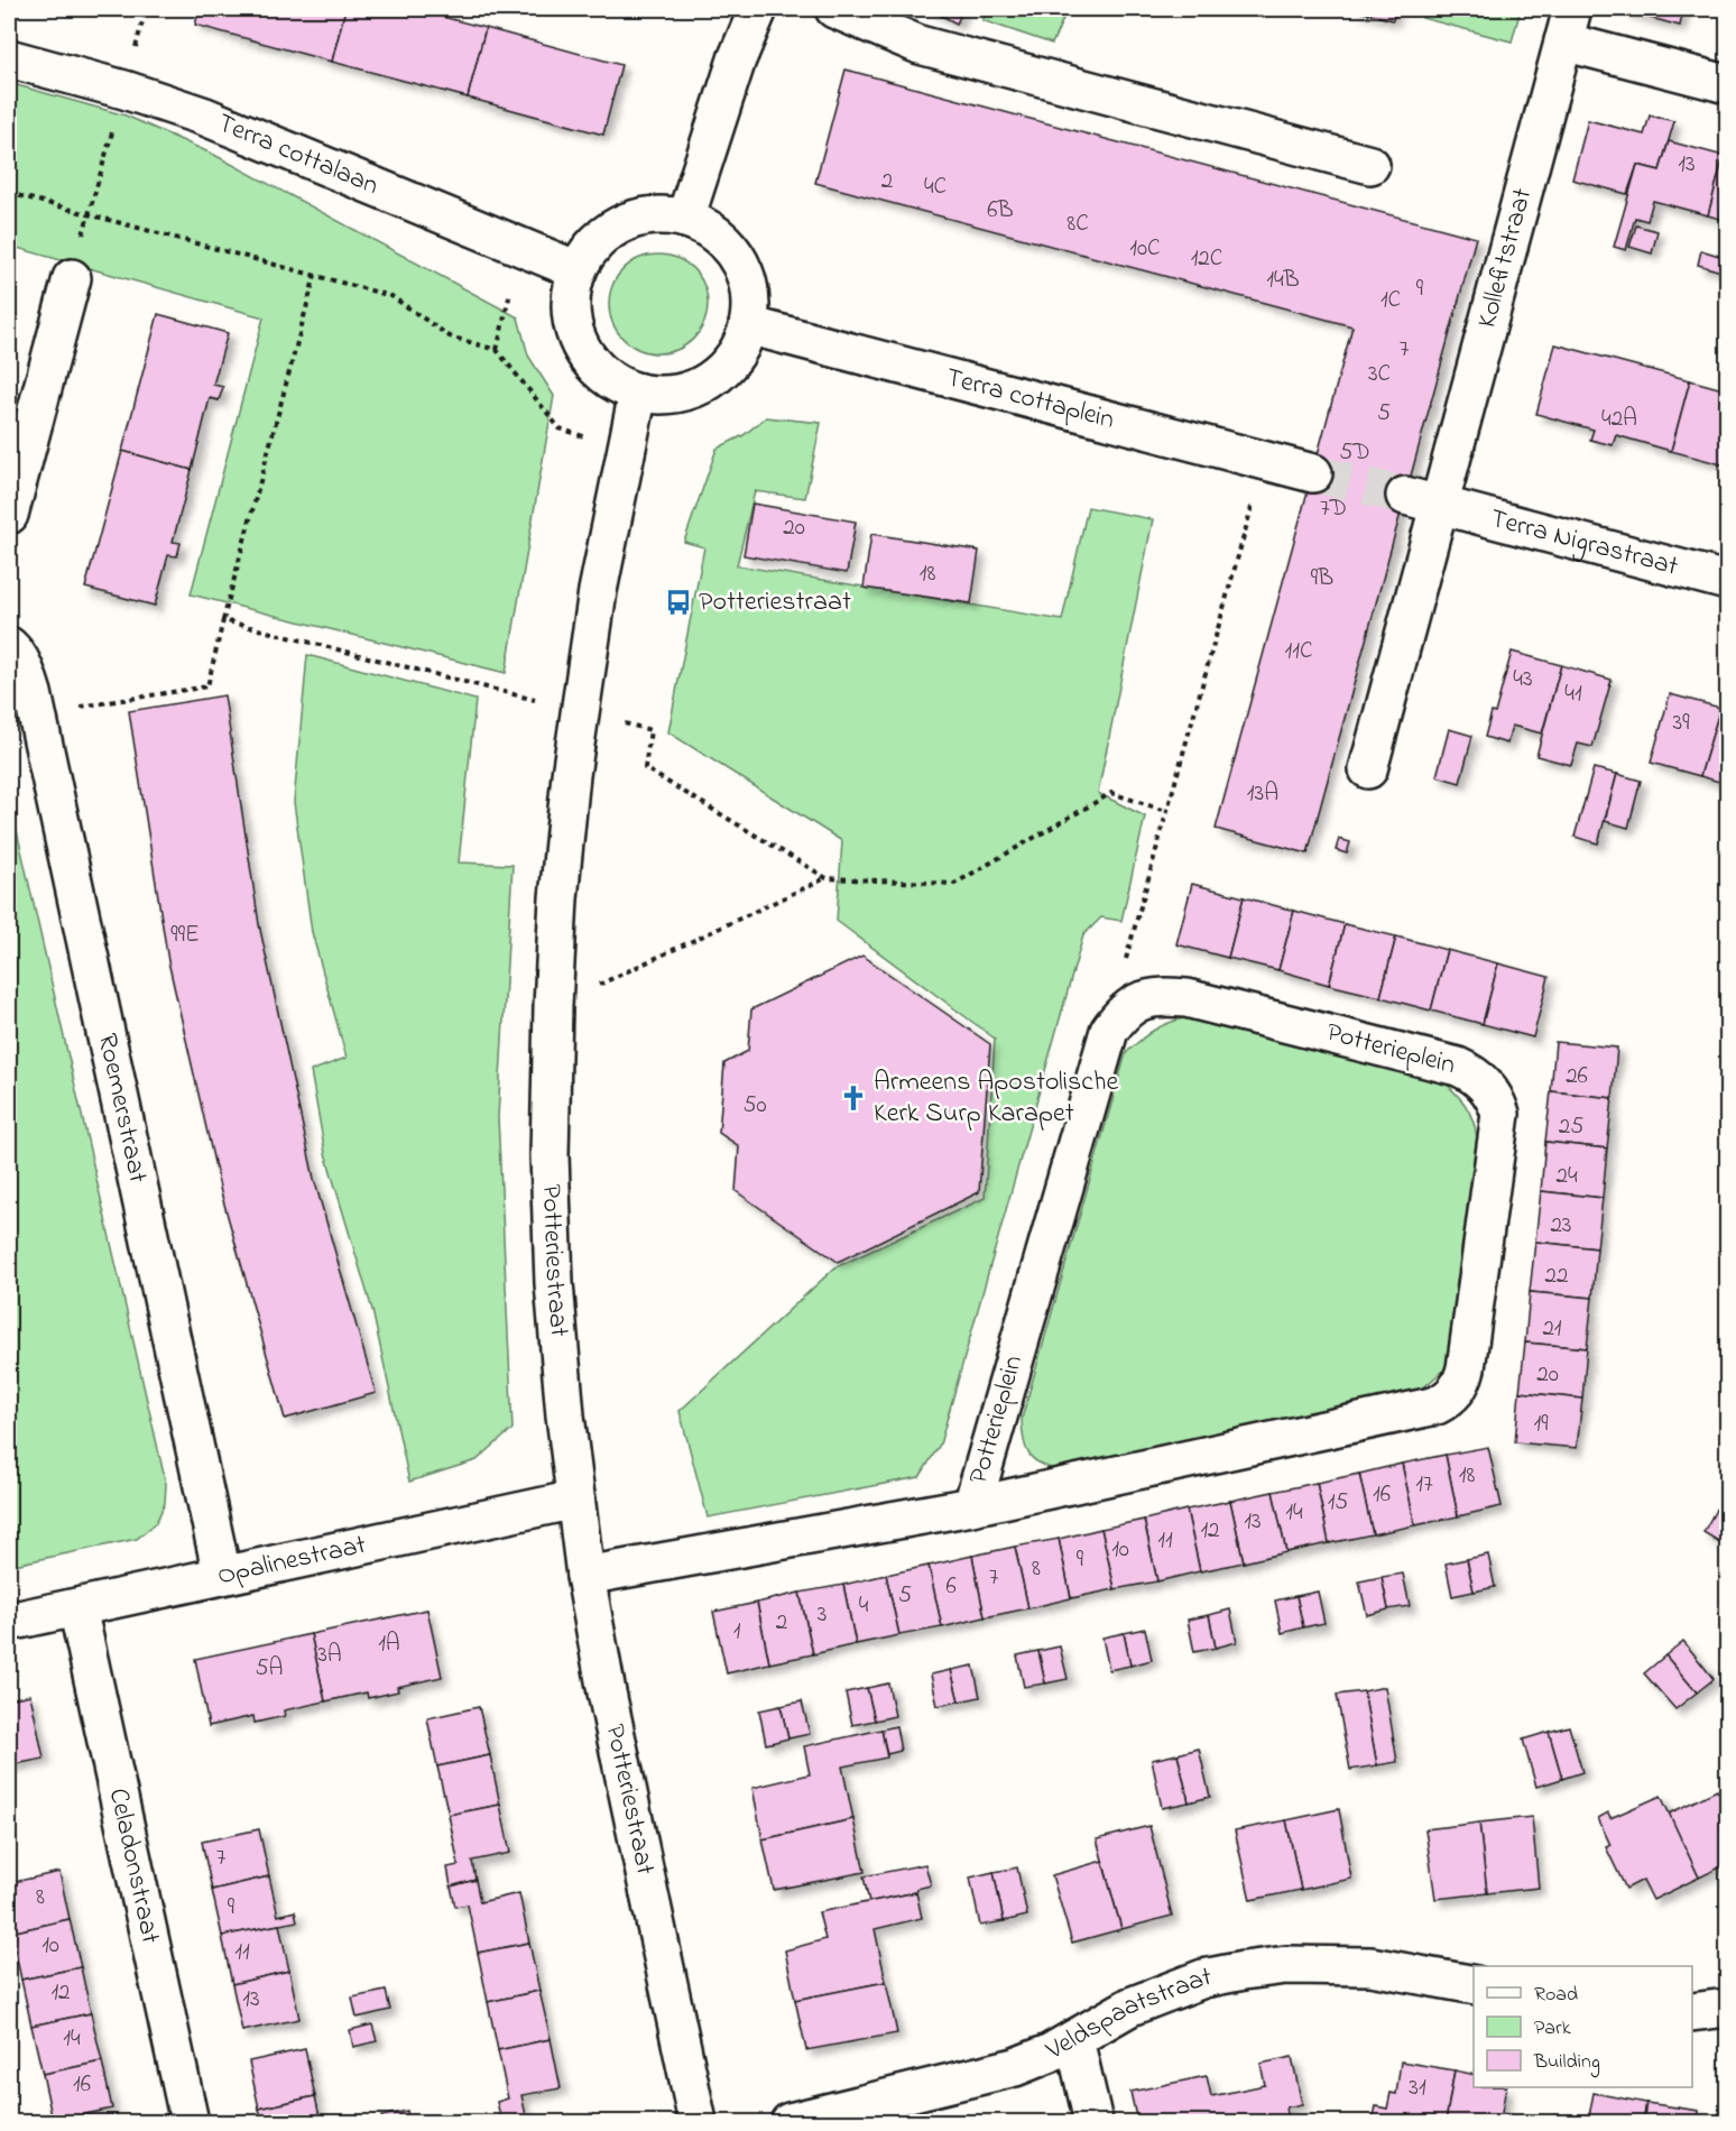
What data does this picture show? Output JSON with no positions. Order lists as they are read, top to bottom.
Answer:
{
  "streets": {
    "street": [
      "Terra cottalaan",
      "Kollefitstraat",
      "Terra cottaplein",
      "Terra Nigrastraat",
      "Potterieplein",
      "Roemerstraat",
      "Potteriestraat",
      "Opalinestraat",
      "Celadonstraat",
      "Veldspaatstraat"
    ]
  },
  "crossings": [
    ["Terra cottalaan", "Terra cottaplein"],
    ["Terra cottalaan", "Potteriestraat"],
    ["Kollefitstraat", "Terra Nigrastraat"],
    ["Terra cottaplein", "Potteriestraat"],
    ["Potterieplein", "Potteriestraat"],
    ["Roemerstraat", "Opalinestraat"],
    ["Potteriestraat", "Opalinestraat"],
    ["Opalinestraat", "Celadonstraat"]
  ],
  "places": {
    "bus stop": ["Potteriestraat"],
    "church": ["Armeens Apostolische Kerk Surp Karapet"]
  },
  "house_numbers": [
    "13",
    "2",
    "4C",
    "6B",
    "8C",
    "10C",
    "12C",
    "14B",
    "9",
    "1C",
    "7",
    "3C",
    "5",
    "42A",
    "5D",
    "7D",
    "20",
    "18",
    "9B",
    "11C",
    "43",
    "41",
    "39",
    "13A",
    "99E",
    "26",
    "50",
    "25",
    "24",
    "23",
    "22",
    "21",
    "20",
    "19",
    "18",
    "17",
    "16",
    "15",
    "14",
    "13",
    "12",
    "11",
    "10",
    "9",
    "8",
    "7",
    "6",
    "5",
    "4",
    "3",
    "2",
    "1",
    "1A",
    "3A",
    "5A",
    "7",
    "8",
    "9",
    "10",
    "11",
    "12",
    "13",
    "14",
    "16",
    "31"
  ],
  "legend": ["Road", "Park", "Building"]
}
